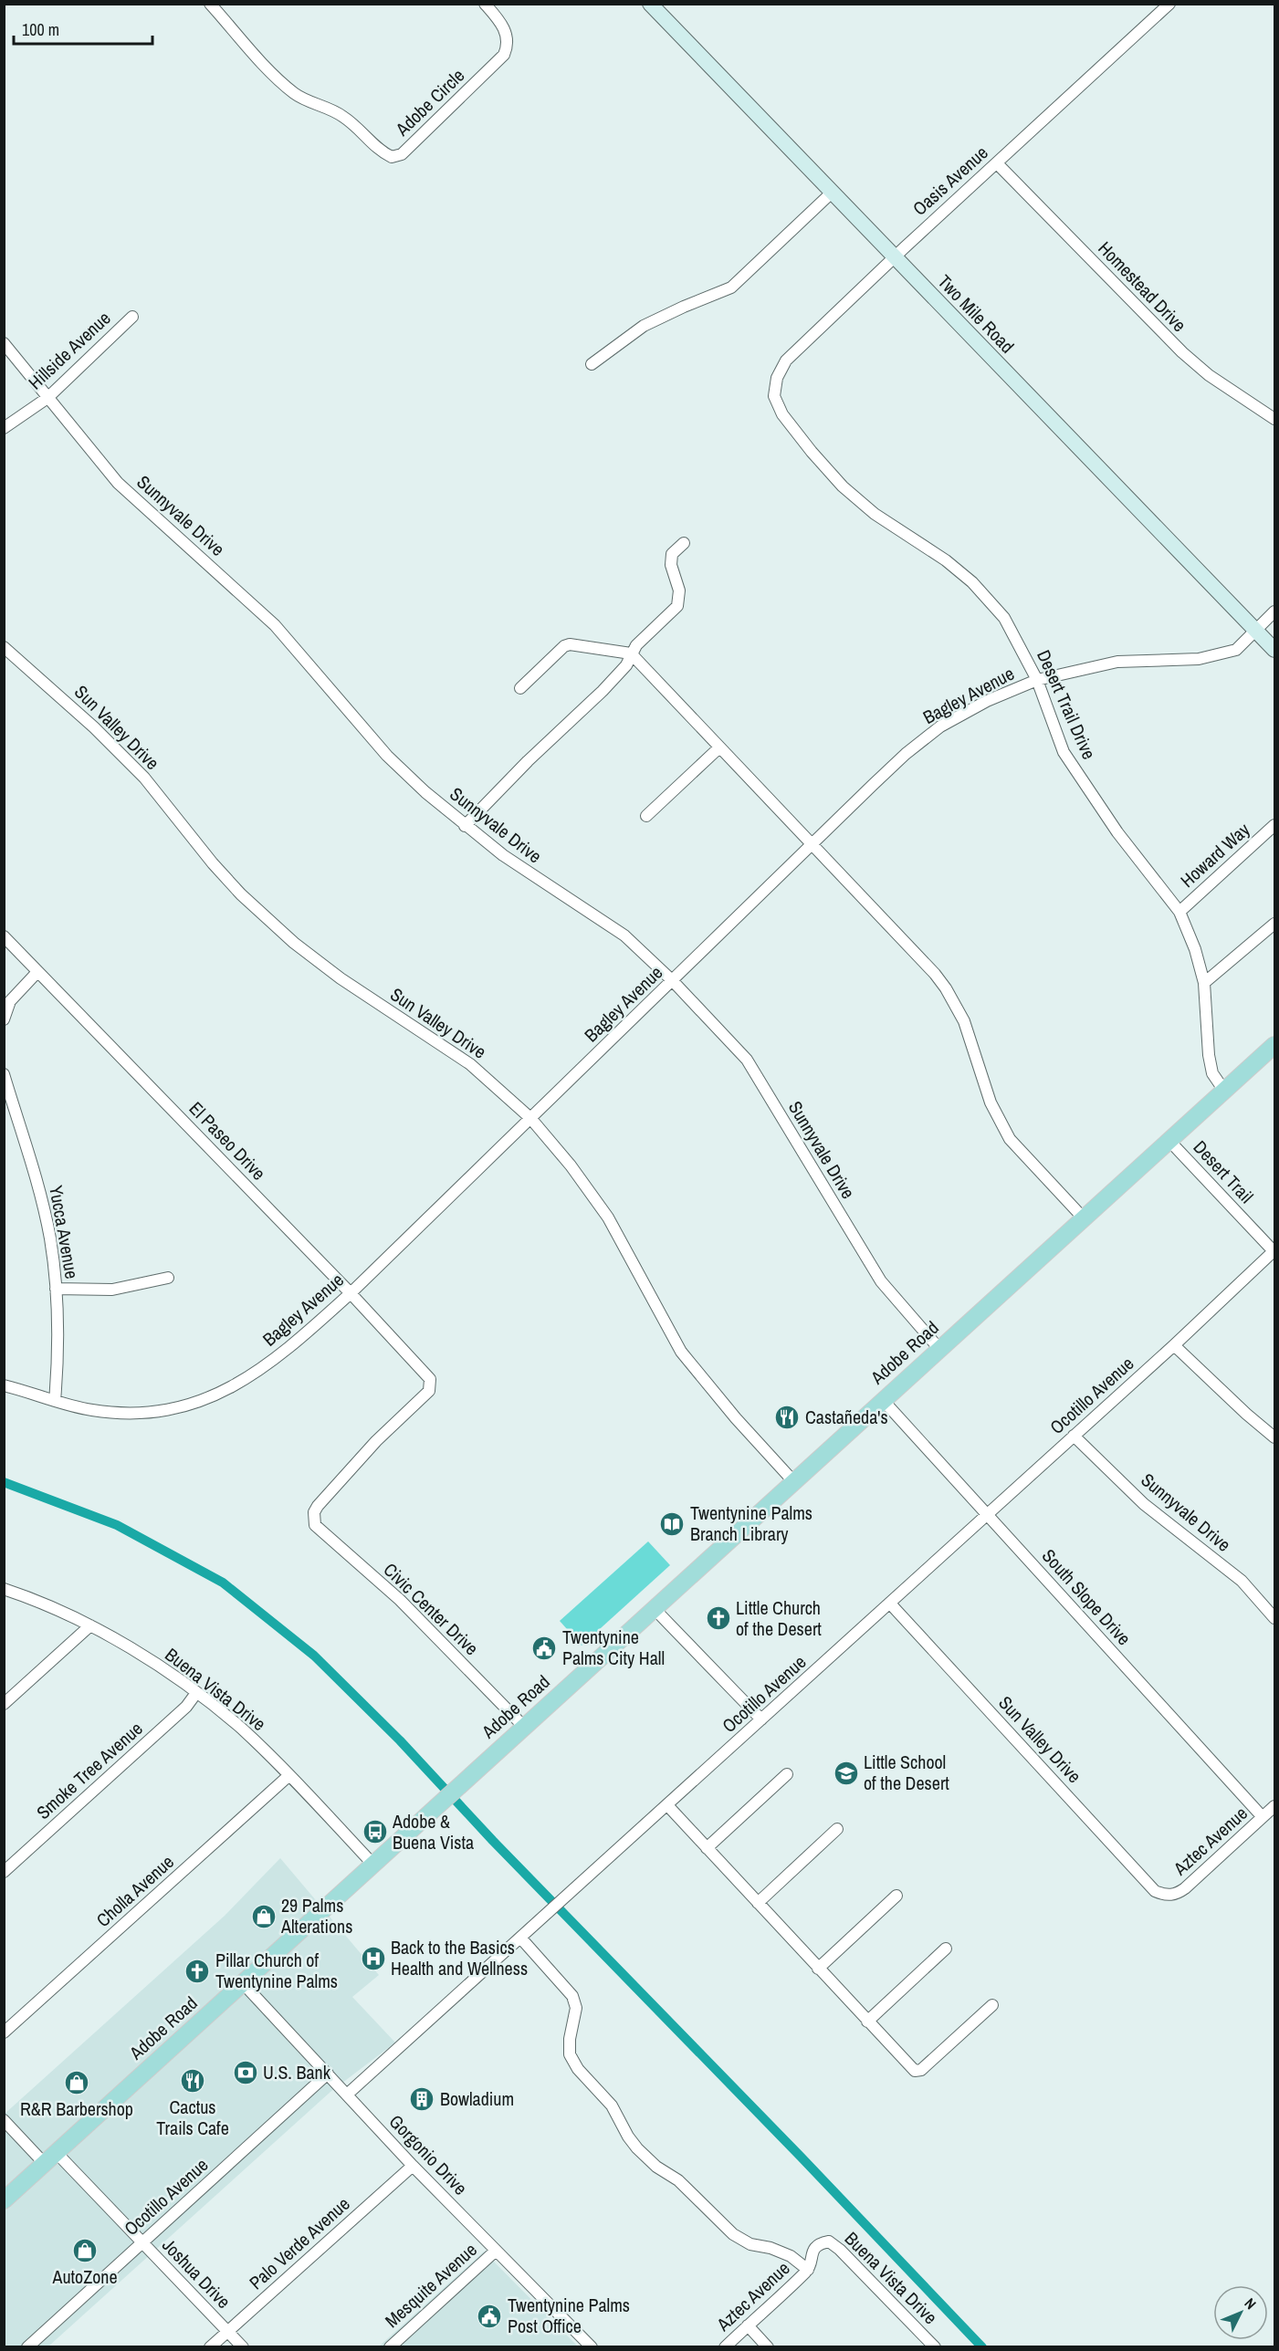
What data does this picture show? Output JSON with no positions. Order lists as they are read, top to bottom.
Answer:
{
  "streets": {
    "main road": ["Two Mile Road", "Adobe Road"],
    "street": [
      "Adobe Circle",
      "Oasis Avenue",
      "Homestead Drive",
      "Hillside Avenue",
      "Sunnyvale Drive",
      "Bagley Avenue",
      "Desert Trail Drive",
      "Sun Valley Drive",
      "Howard Way",
      "El Paseo Drive",
      "Desert Trail",
      "Yucca Avenue",
      "Ocotillo Avenue",
      "South Slope Drive",
      "Civic Center Drive",
      "Buena Vista Drive",
      "Smoke Tree Avenue",
      "Aztec Avenue",
      "Cholla Avenue",
      "Gorgonio Drive",
      "Palo Verde Avenue",
      "Joshua Drive",
      "Mesquite Avenue"
    ]
  },
  "crossings": [
    ["Oasis Avenue", "Homestead Drive"],
    ["Oasis Avenue", "Two Mile Road"],
    ["Oasis Avenue", "Desert Trail Drive"],
    ["Two Mile Road", "Bagley Avenue"],
    ["Hillside Avenue", "Sunnyvale Drive"],
    ["Sunnyvale Drive", "Bagley Avenue"],
    ["Sunnyvale Drive", "Adobe Road"],
    ["Sunnyvale Drive", "Ocotillo Avenue"],
    ["Bagley Avenue", "Desert Trail Drive"],
    ["Bagley Avenue", "Sun Valley Drive"],
    ["Bagley Avenue", "El Paseo Drive"],
    ["Bagley Avenue", "Yucca Avenue"],
    ["Desert Trail Drive", "Howard Way"],
    ["Desert Trail Drive", "Adobe Road"],
    ["Sun Valley Drive", "Adobe Road"],
    ["Sun Valley Drive", "Ocotillo Avenue"],
    ["Sun Valley Drive", "Aztec Avenue"],
    ["El Paseo Drive", "Civic Center Drive"],
    ["Desert Trail", "Adobe Road"],
    ["Desert Trail", "Ocotillo Avenue"],
    ["Adobe Road", "South Slope Drive"],
    ["Adobe Road", "Civic Center Drive"],
    ["Adobe Road", "Buena Vista Drive"],
    ["Adobe Road", "Gorgonio Drive"],
    ["Adobe Road", "Joshua Drive"],
    ["Ocotillo Avenue", "South Slope Drive"],
    ["Ocotillo Avenue", "Gorgonio Drive"],
    ["Ocotillo Avenue", "Joshua Drive"],
    ["South Slope Drive", "Aztec Avenue"],
    ["Buena Vista Drive", "Smoke Tree Avenue"],
    ["Buena Vista Drive", "Aztec Avenue"],
    ["Buena Vista Drive", "Cholla Avenue"],
    ["Gorgonio Drive", "Palo Verde Avenue"],
    ["Gorgonio Drive", "Mesquite Avenue"],
    ["Palo Verde Avenue", "Joshua Drive"]
  ],
  "places": {
    "restaurant": ["Castañeda's", "Cactus Trails Cafe"],
    "library": ["Twentynine Palms Branch Library"],
    "church": ["Little Church of the Desert", "Pillar Church of Twentynine Palms"],
    "public building": ["Twentynine Palms City Hall", "Twentynine Palms Post Office"],
    "school or university": ["Little School of the Desert"],
    "bus stop": ["Adobe & Buena Vista"],
    "shop": ["29 Palms Alterations", "R&R Barbershop", "AutoZone"],
    "hospital": ["Back to the Basics Health and Wellness"],
    "bank": ["U.S. Bank"],
    "building": ["Bowladium"]
  },
  "scale_bar": "100 m",
  "north": "top right"
}
